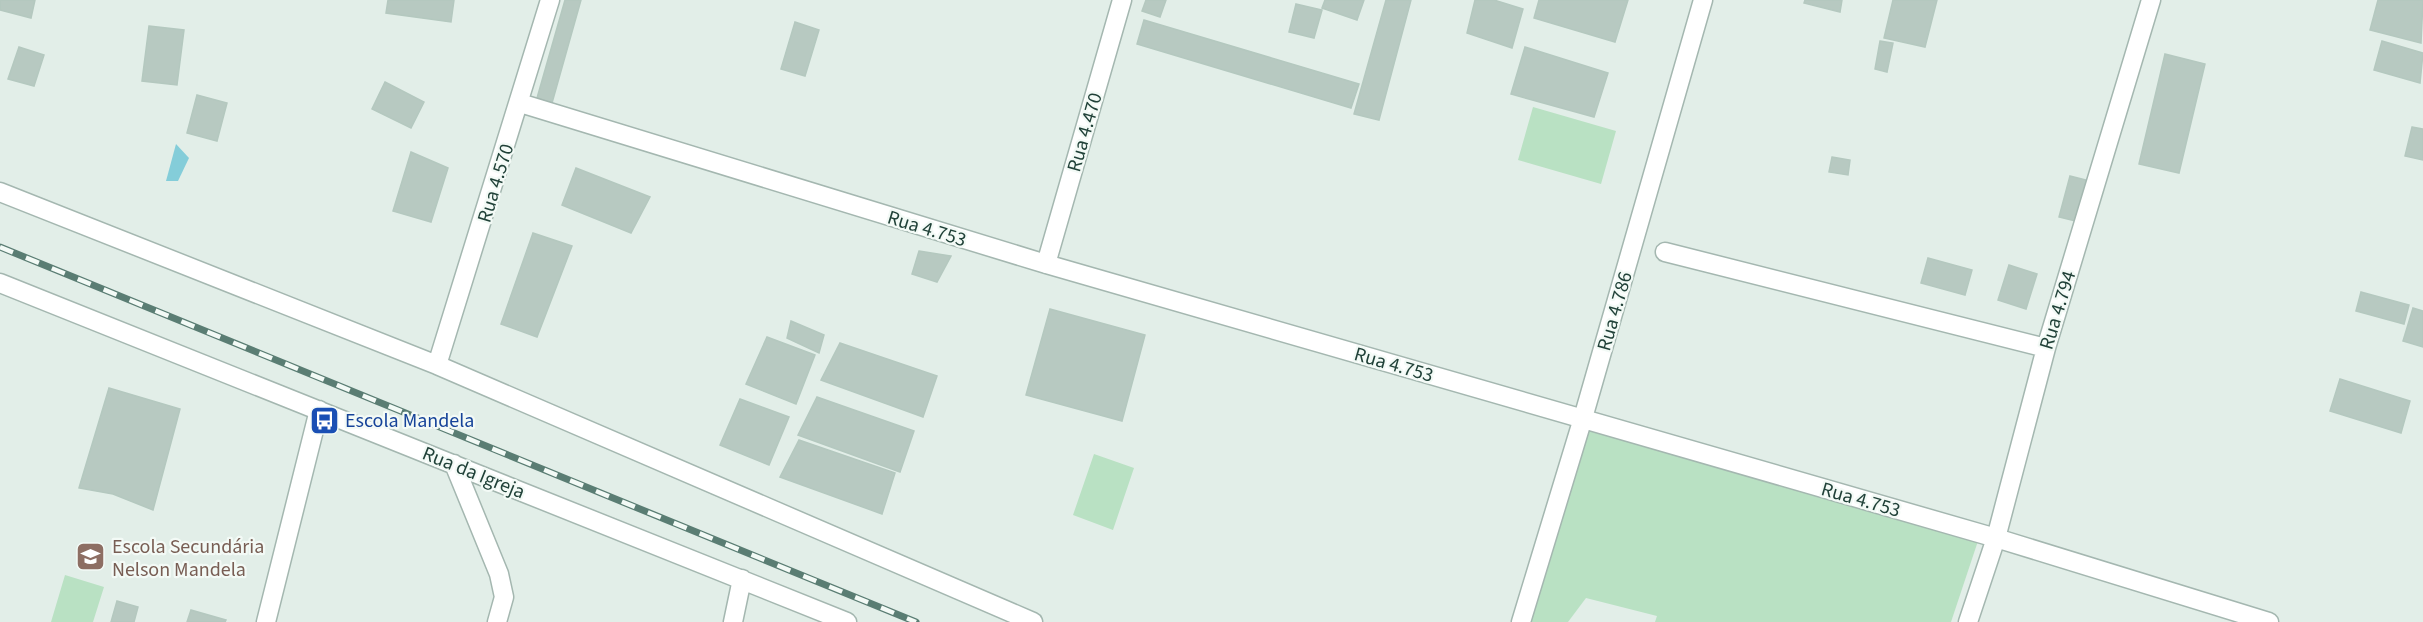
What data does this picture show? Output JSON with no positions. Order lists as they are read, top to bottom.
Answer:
{
  "streets": {
    "street": [
      "Rua 4.470",
      "Rua 4.570",
      "Rua 4.753",
      "Rua 4.794",
      "Rua 4.786",
      "Rua da Igreja"
    ]
  },
  "crossings": [
    ["Rua 4.470", "Rua 4.753"],
    ["Rua 4.570", "Rua 4.753"],
    ["Rua 4.753", "Rua 4.794"],
    ["Rua 4.753", "Rua 4.786"]
  ],
  "places": {
    "bus stop": ["Escola Mandela"],
    "school or university": ["Escola Secundária Nelson Mandela"]
  }
}
